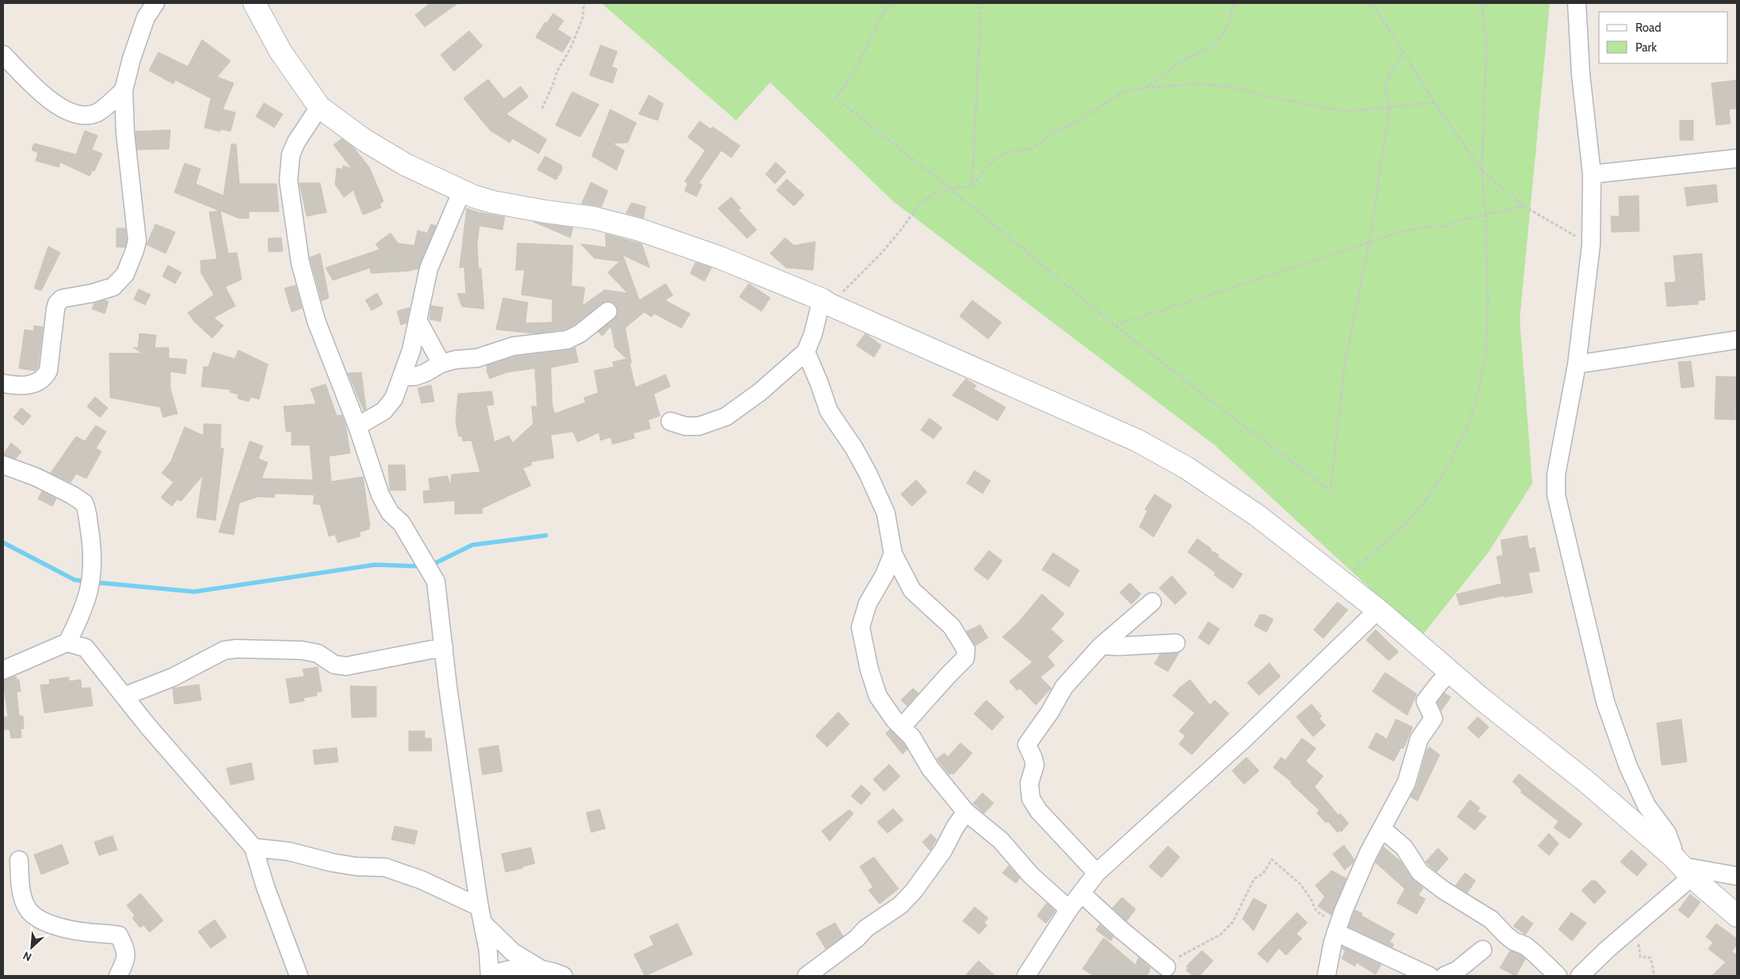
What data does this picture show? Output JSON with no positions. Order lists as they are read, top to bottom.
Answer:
{
  "legend": ["Road", "Park"],
  "north": "bottom left"
}
